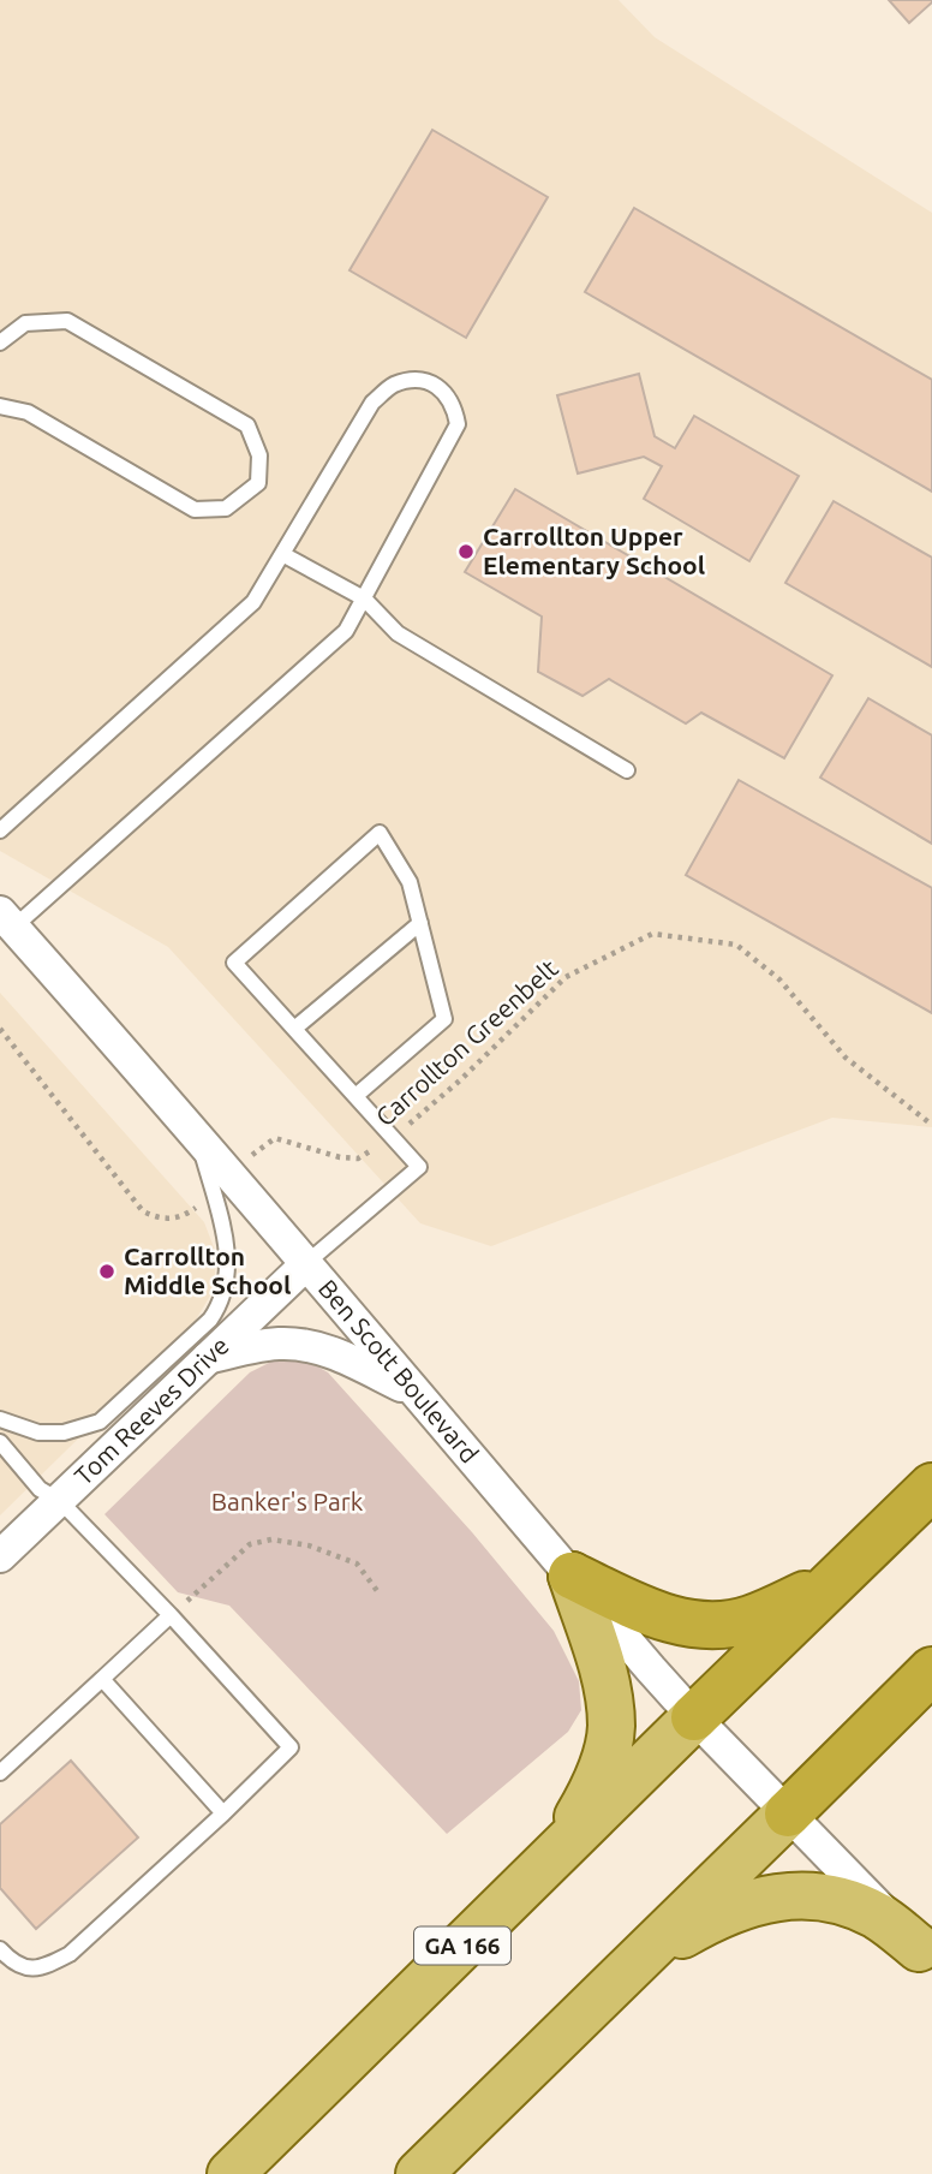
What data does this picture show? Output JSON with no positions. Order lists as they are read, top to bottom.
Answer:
{
  "streets": {
    "highway": ["GA 166"],
    "street": ["Ben Scott Boulevard", "Tom Reeves Drive"],
    "path": ["Carrollton Greenbelt"]
  },
  "crossings": [
    ["Ben Scott Boulevard", "Tom Reeves Drive"],
    ["Ben Scott Boulevard", "GA 166"]
  ],
  "parks": ["Banker's Park"],
  "places": ["Carrollton Upper Elementary School", "Carrollton Middle School"]
}
